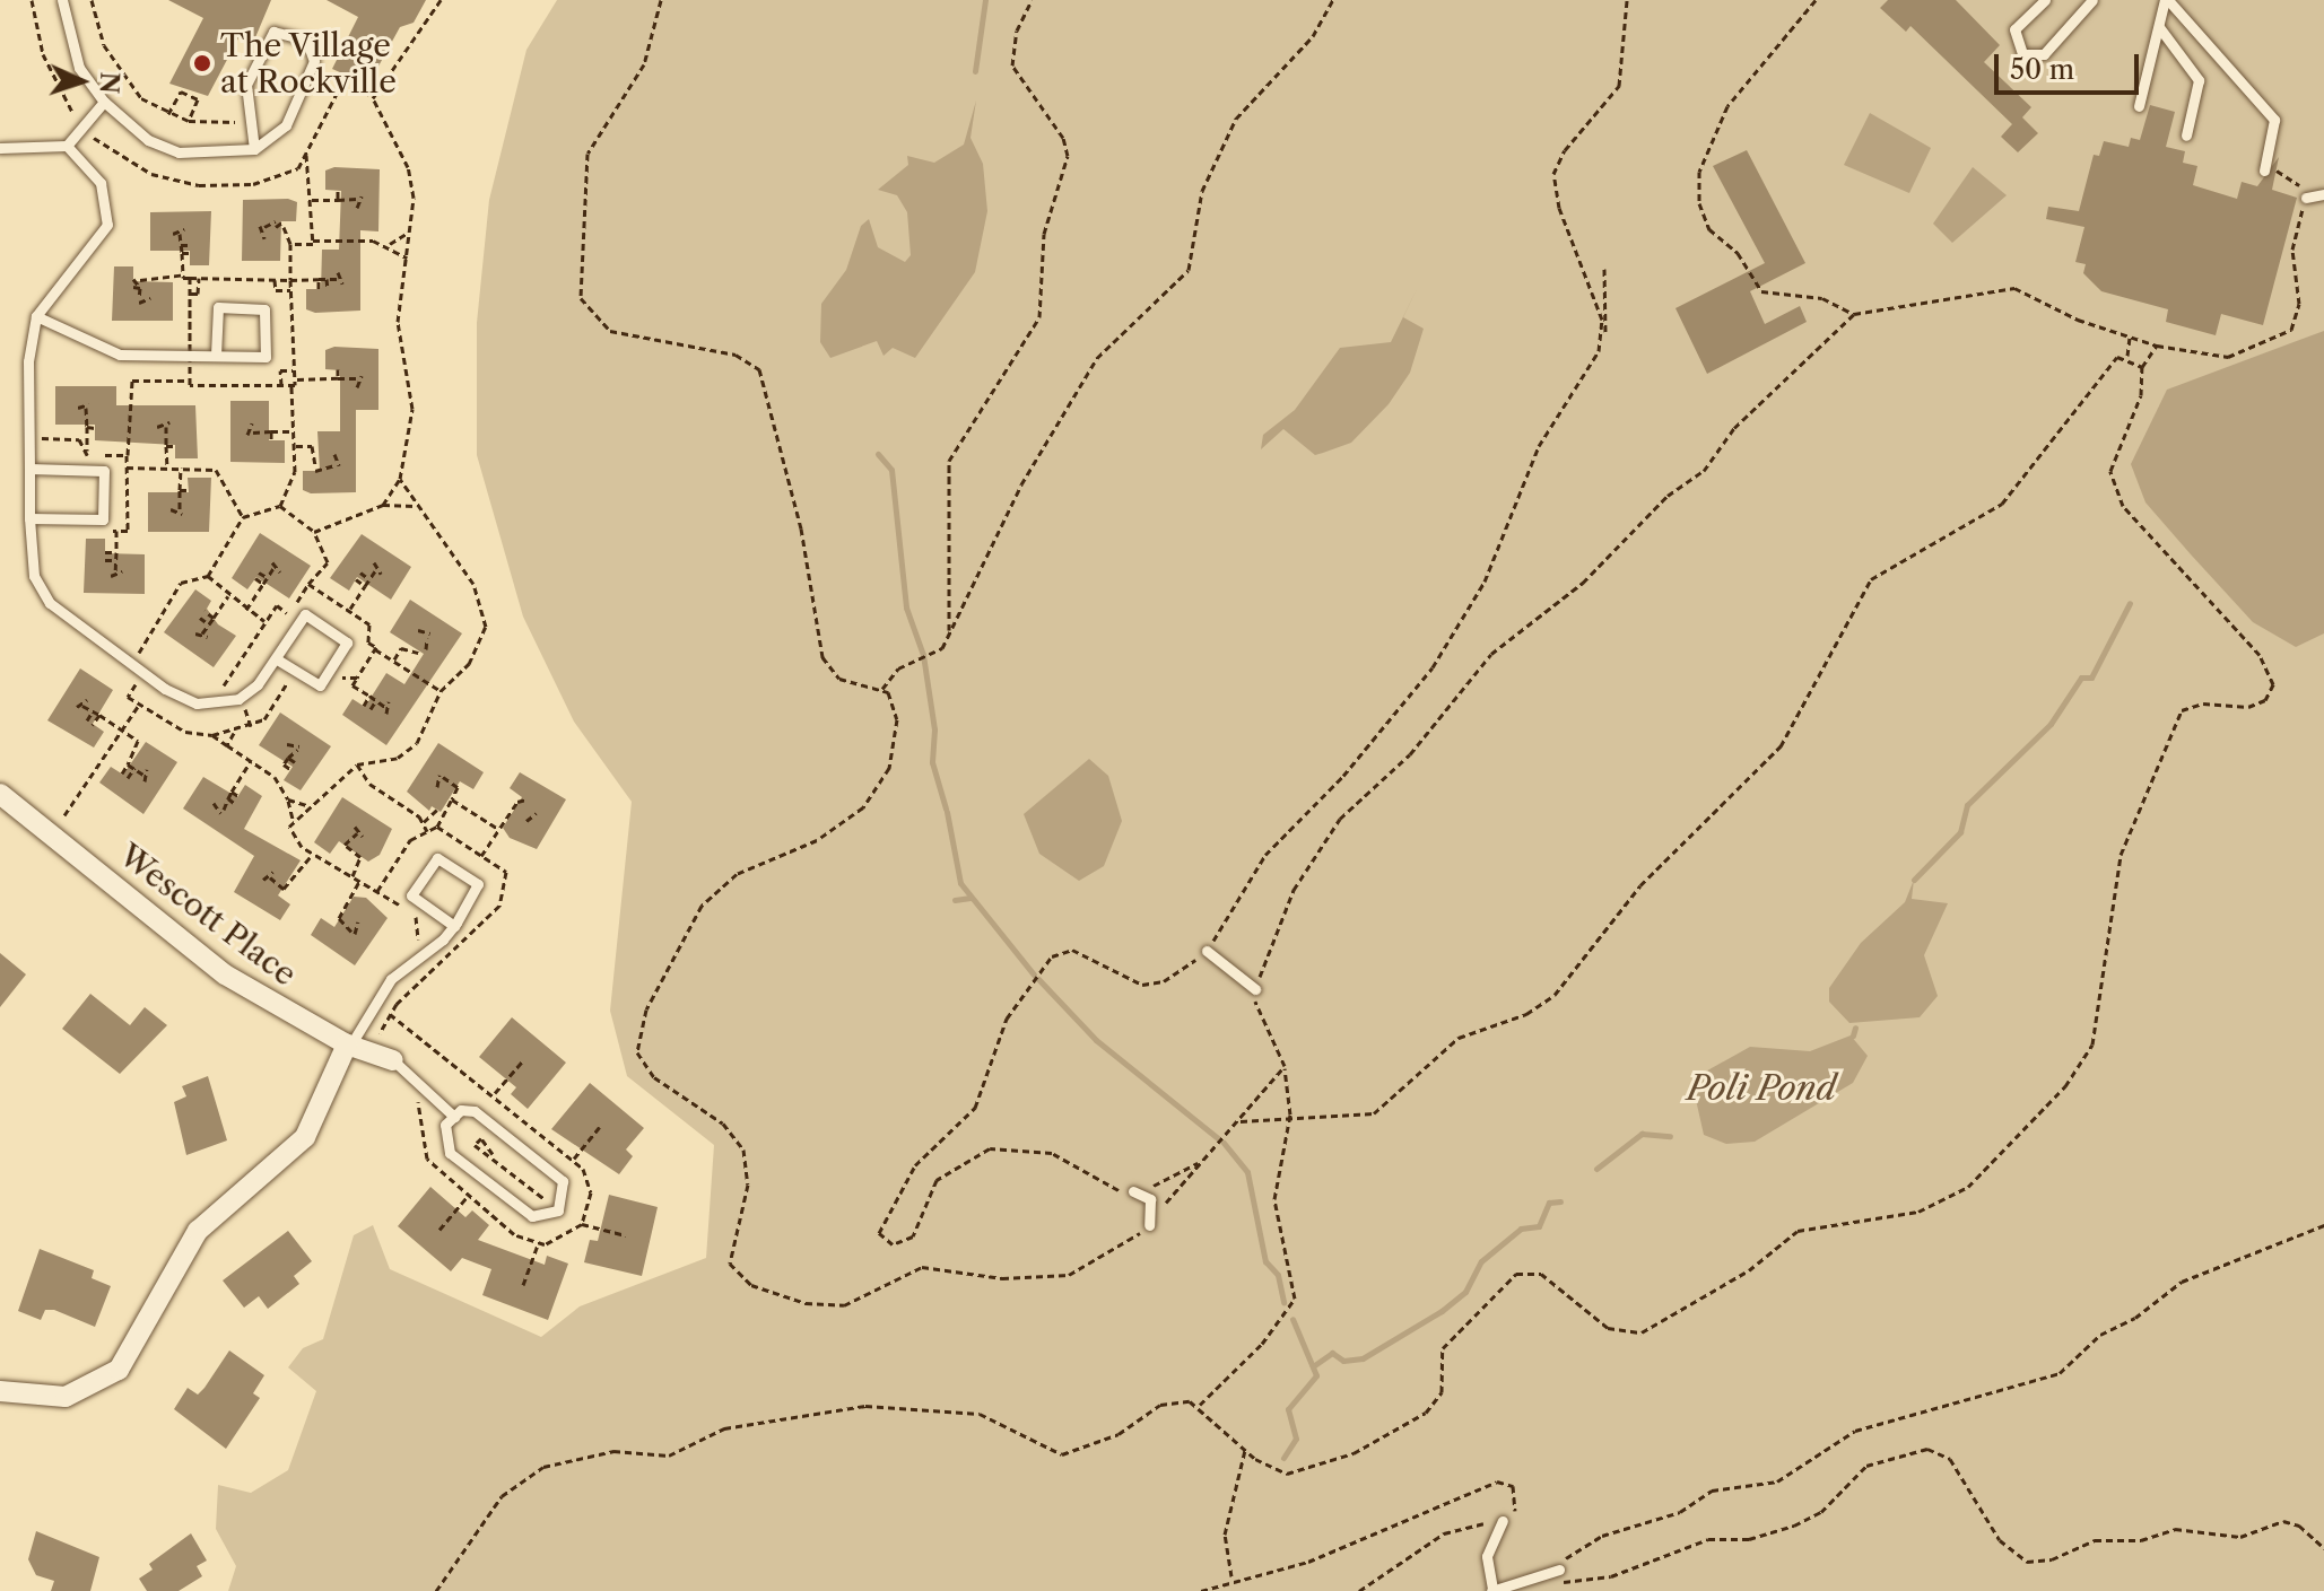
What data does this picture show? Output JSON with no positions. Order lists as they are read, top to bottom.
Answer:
{
  "streets": {
    "street": ["Wescott Place"]
  },
  "water": ["Poli Pond"],
  "places": ["The Village at Rockville"],
  "scale_bar": "50 m",
  "north": "right"
}
